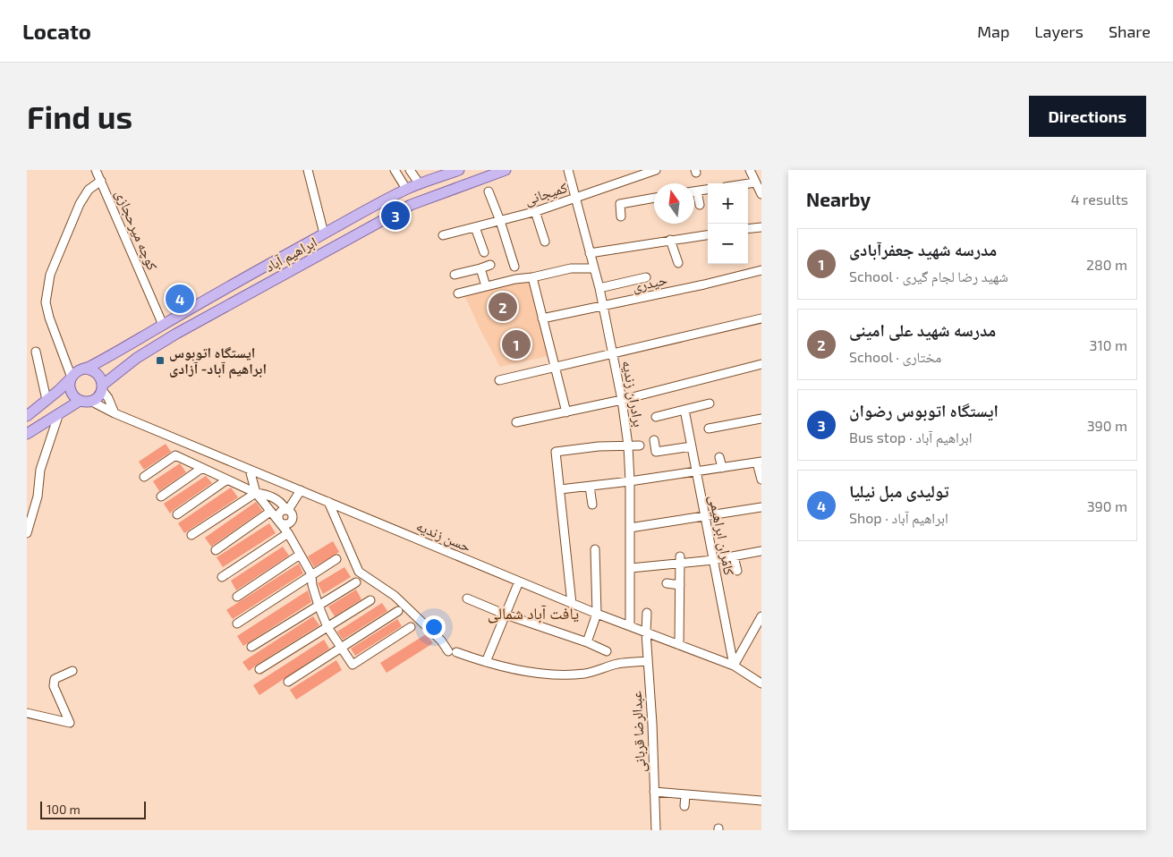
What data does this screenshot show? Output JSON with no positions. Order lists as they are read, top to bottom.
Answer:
{
  "streets": {
    "main road": ["ابراهیم آباد"],
    "street": [
      "کمیجانی",
      "کوچه میرحجازی",
      "حیدری",
      "برادران زندیه",
      "کامران ابراهیمی",
      "حسن زندیه",
      "عبدالرضا قربانی"
    ]
  },
  "crossings": [
    ["کمیجانی", "برادران زندیه"],
    ["کوچه میرحجازی", "ابراهیم آباد"],
    ["ابراهیم آباد", "حسن زندیه"],
    ["حیدری", "برادران زندیه"],
    ["برادران زندیه", "حسن زندیه"],
    ["کامران ابراهیمی", "حسن زندیه"],
    ["حسن زندیه", "عبدالرضا قربانی"]
  ],
  "districts": ["یافت آباد شمالی"],
  "places": {
    "transit": ["ایستگاه اتوبوس ابراهیم آباد- آزادی"]
  },
  "scale_bar": "100 m",
  "north": "top",
  "page": {
    "header": "Locato",
    "nav": ["Map", "Layers", "Share"],
    "buttons": "Directions",
    "title": "Find us",
    "heading": ["Nearby", "4 results"],
    "map_buttons": ["+", "−"],
    "pins": [
      "3",
      "4",
      "2",
      "1"
    ],
    "list": [
      {
        "mark": "1",
        "name": "مدرسه شهید جعفرآبادی",
        "note": "School · شهید رضا لجام گیری",
        "value": "280 m"
      },
      {
        "mark": "2",
        "name": "مدرسه شهید علی امینی",
        "note": "School · مختاری",
        "value": "310 m"
      },
      {
        "mark": "3",
        "name": "ایستگاه اتوبوس رضوان",
        "note": "Bus stop · ابراهیم آباد",
        "value": "390 m"
      },
      {
        "mark": "4",
        "name": "تولیدی مبل نیلیا",
        "note": "Shop · ابراهیم آباد",
        "value": "390 m"
      }
    ],
    "scale": "100 m"
  }
}
